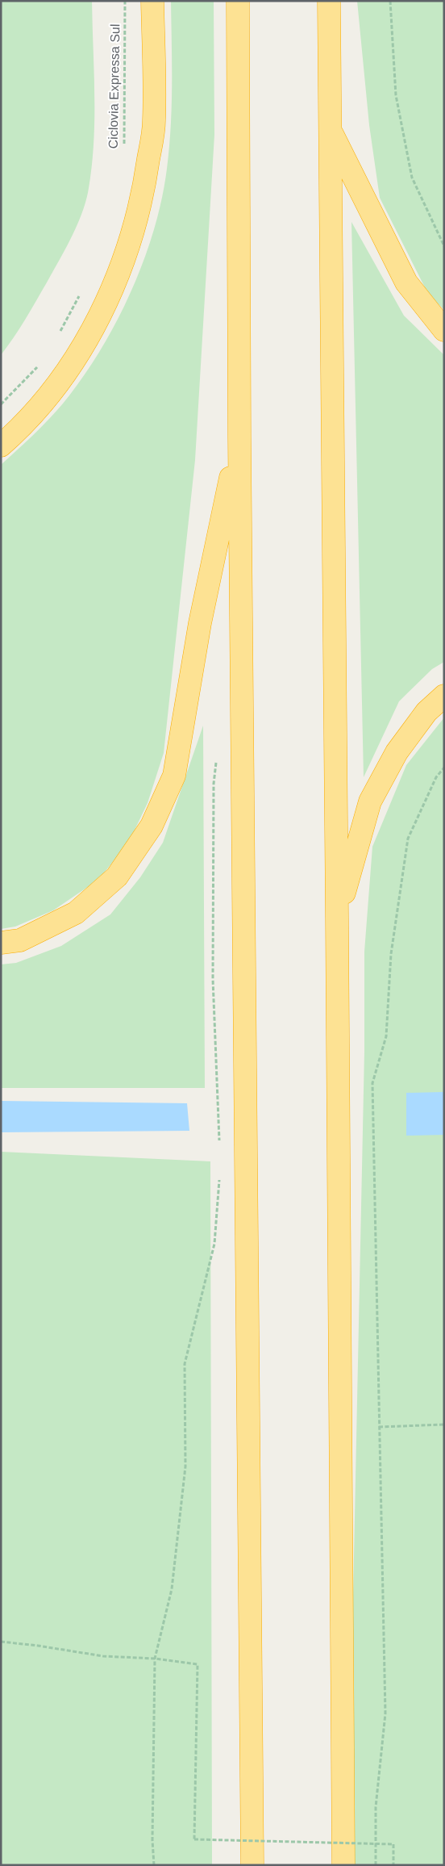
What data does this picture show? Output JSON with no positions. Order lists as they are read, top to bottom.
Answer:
{
  "streets": {
    "path": ["Ciclovia Expressa Sul"]
  }
}
